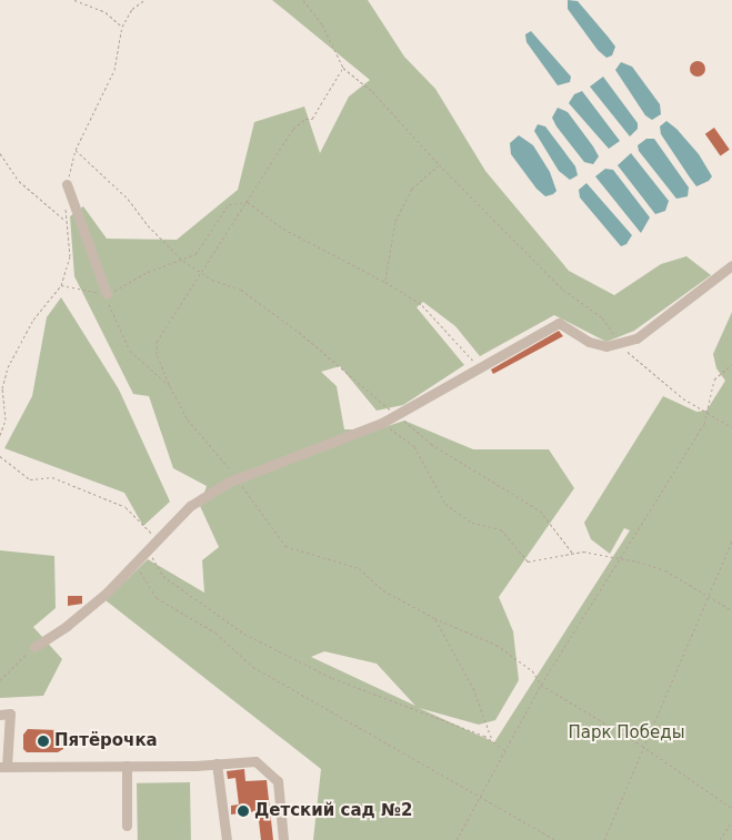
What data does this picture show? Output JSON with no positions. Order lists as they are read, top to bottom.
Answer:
{
  "parks": ["Парк Победы"],
  "places": ["Пятёрочка", "Детский сад №2"]
}
